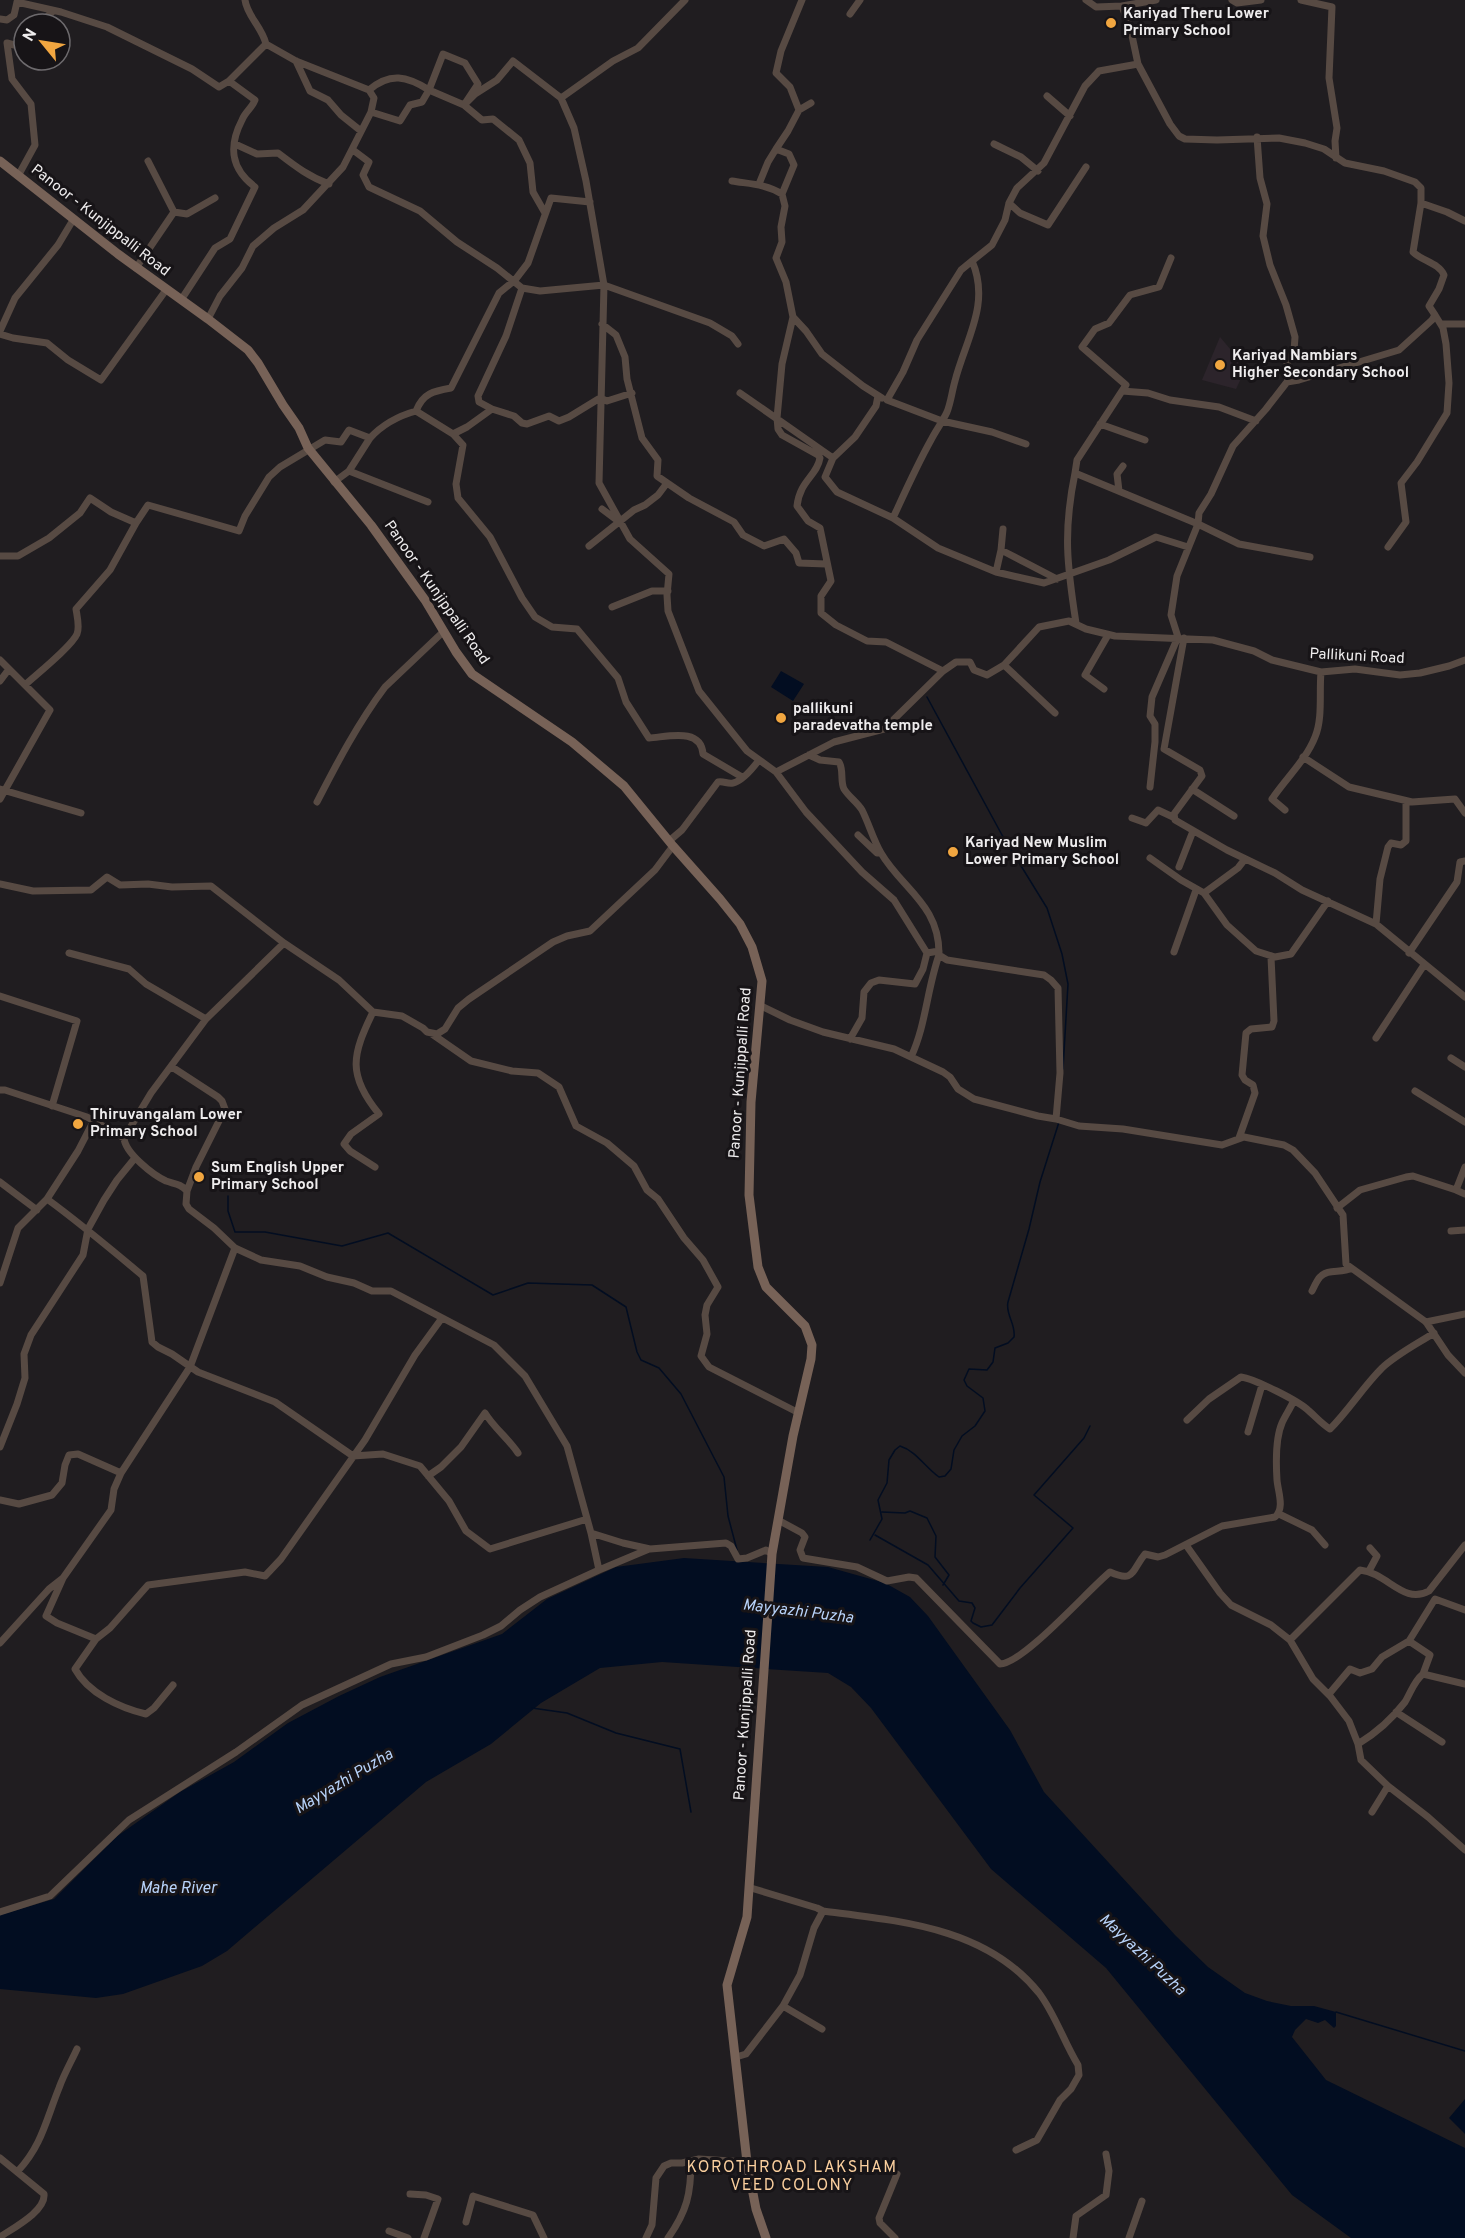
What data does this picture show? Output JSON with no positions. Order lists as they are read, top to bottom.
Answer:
{
  "streets": {
    "main road": ["Panoor - Kunjippalli Road"],
    "street": ["Pallikuni Road"]
  },
  "districts": ["KOROTHROAD LAKSHAM VEED COLONY"],
  "water": ["Mayyazhi Puzha", "Mahe River"],
  "places": [
    "Kariyad Theru Lower Primary School",
    "Kariyad Nambiars Higher Secondary School",
    "pallikuni paradevatha temple",
    "Kariyad New Muslim Lower Primary School",
    "Thiruvangalam Lower Primary School",
    "Sum English Upper Primary School"
  ],
  "north": "top left"
}
